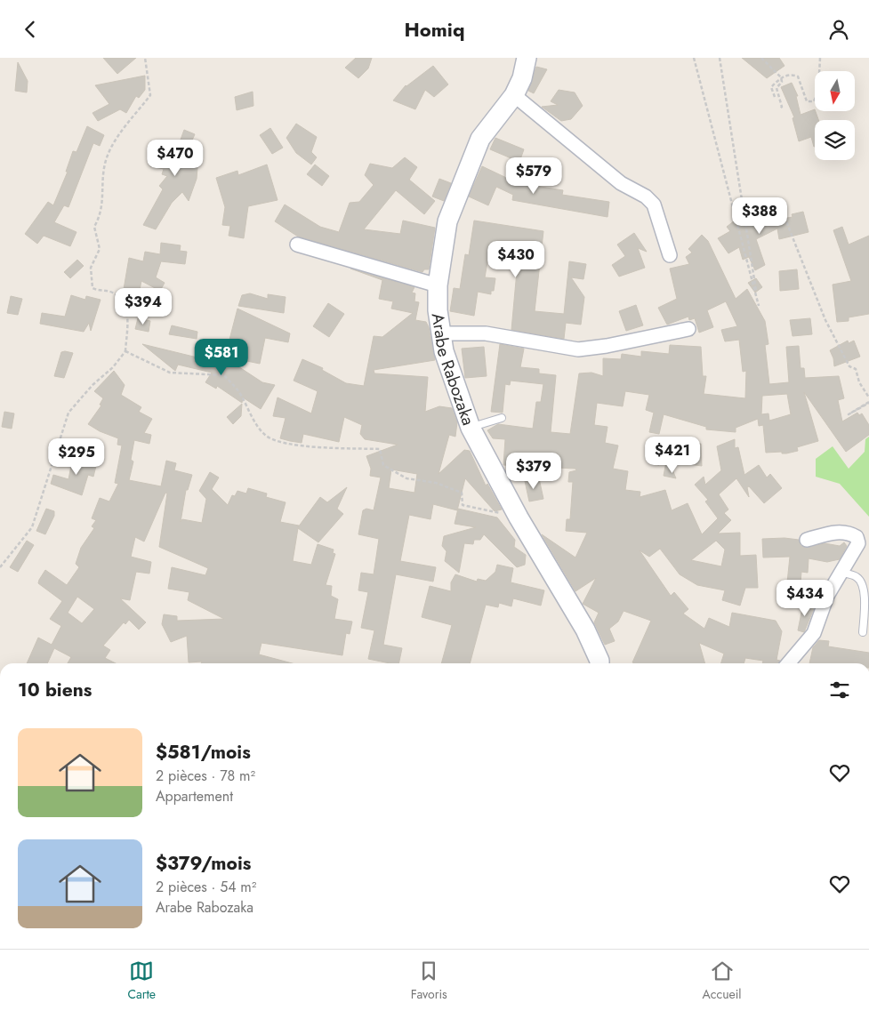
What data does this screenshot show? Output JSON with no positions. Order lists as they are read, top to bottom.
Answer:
{
  "streets": {
    "street": ["Arabe Rabozaka"]
  },
  "north": "bottom",
  "page": {
    "header": "Homiq",
    "price": [
      "$470",
      "$579",
      "$388",
      "$430",
      "$394",
      "$581",
      "$421",
      "$295",
      "$379",
      "$434"
    ],
    "heading": "10 biens",
    "list": [
      {
        "name": "$581/mois",
        "note": "2 pièces · 78 m² · Appartement"
      },
      {
        "name": "$379/mois",
        "note": "2 pièces · 54 m² · Arabe Rabozaka"
      }
    ],
    "tabs": ["Carte", "Favoris", "Accueil"]
  }
}
